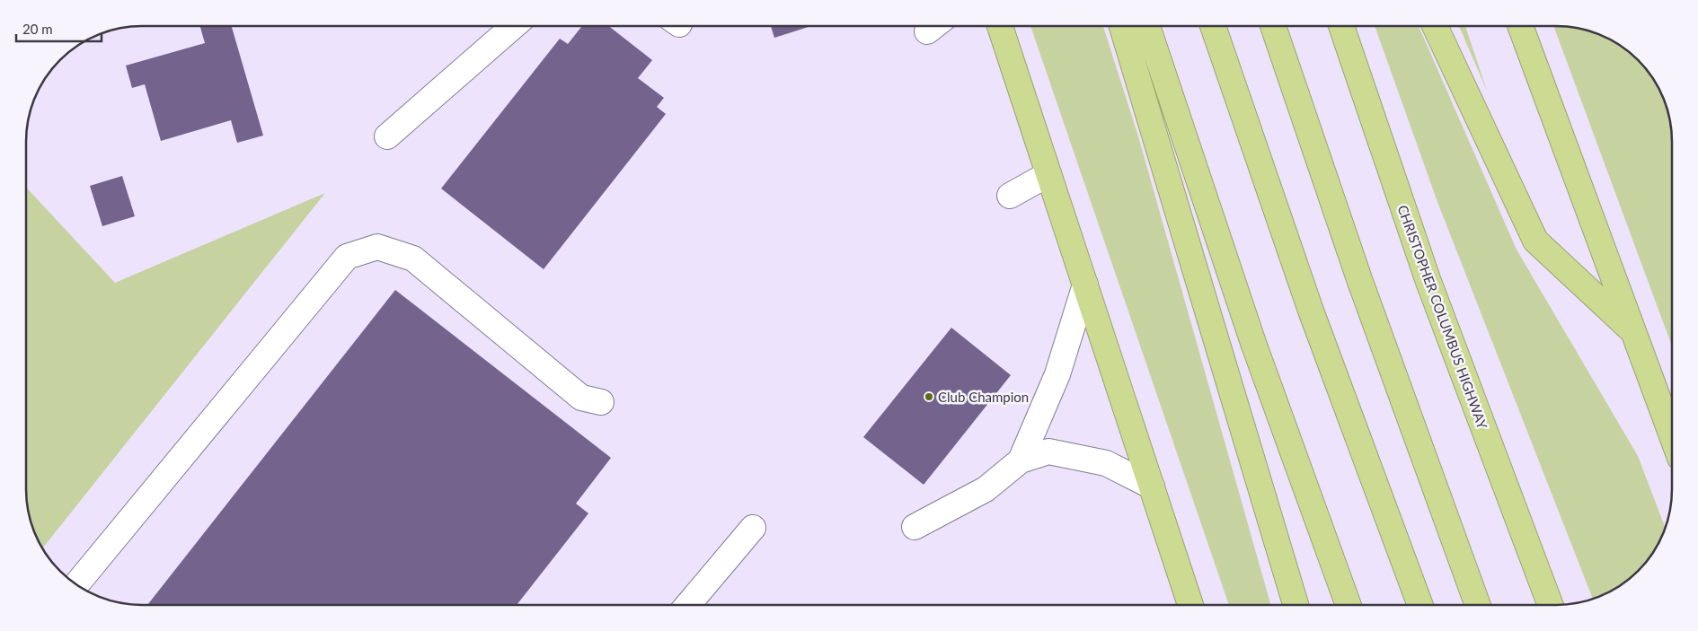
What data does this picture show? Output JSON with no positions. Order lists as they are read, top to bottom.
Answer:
{
  "streets": {
    "highway": ["CHRISTOPHER COLUMBUS HIGHWAY"]
  },
  "places": ["Club Champion"],
  "scale_bar": "20 m"
}
